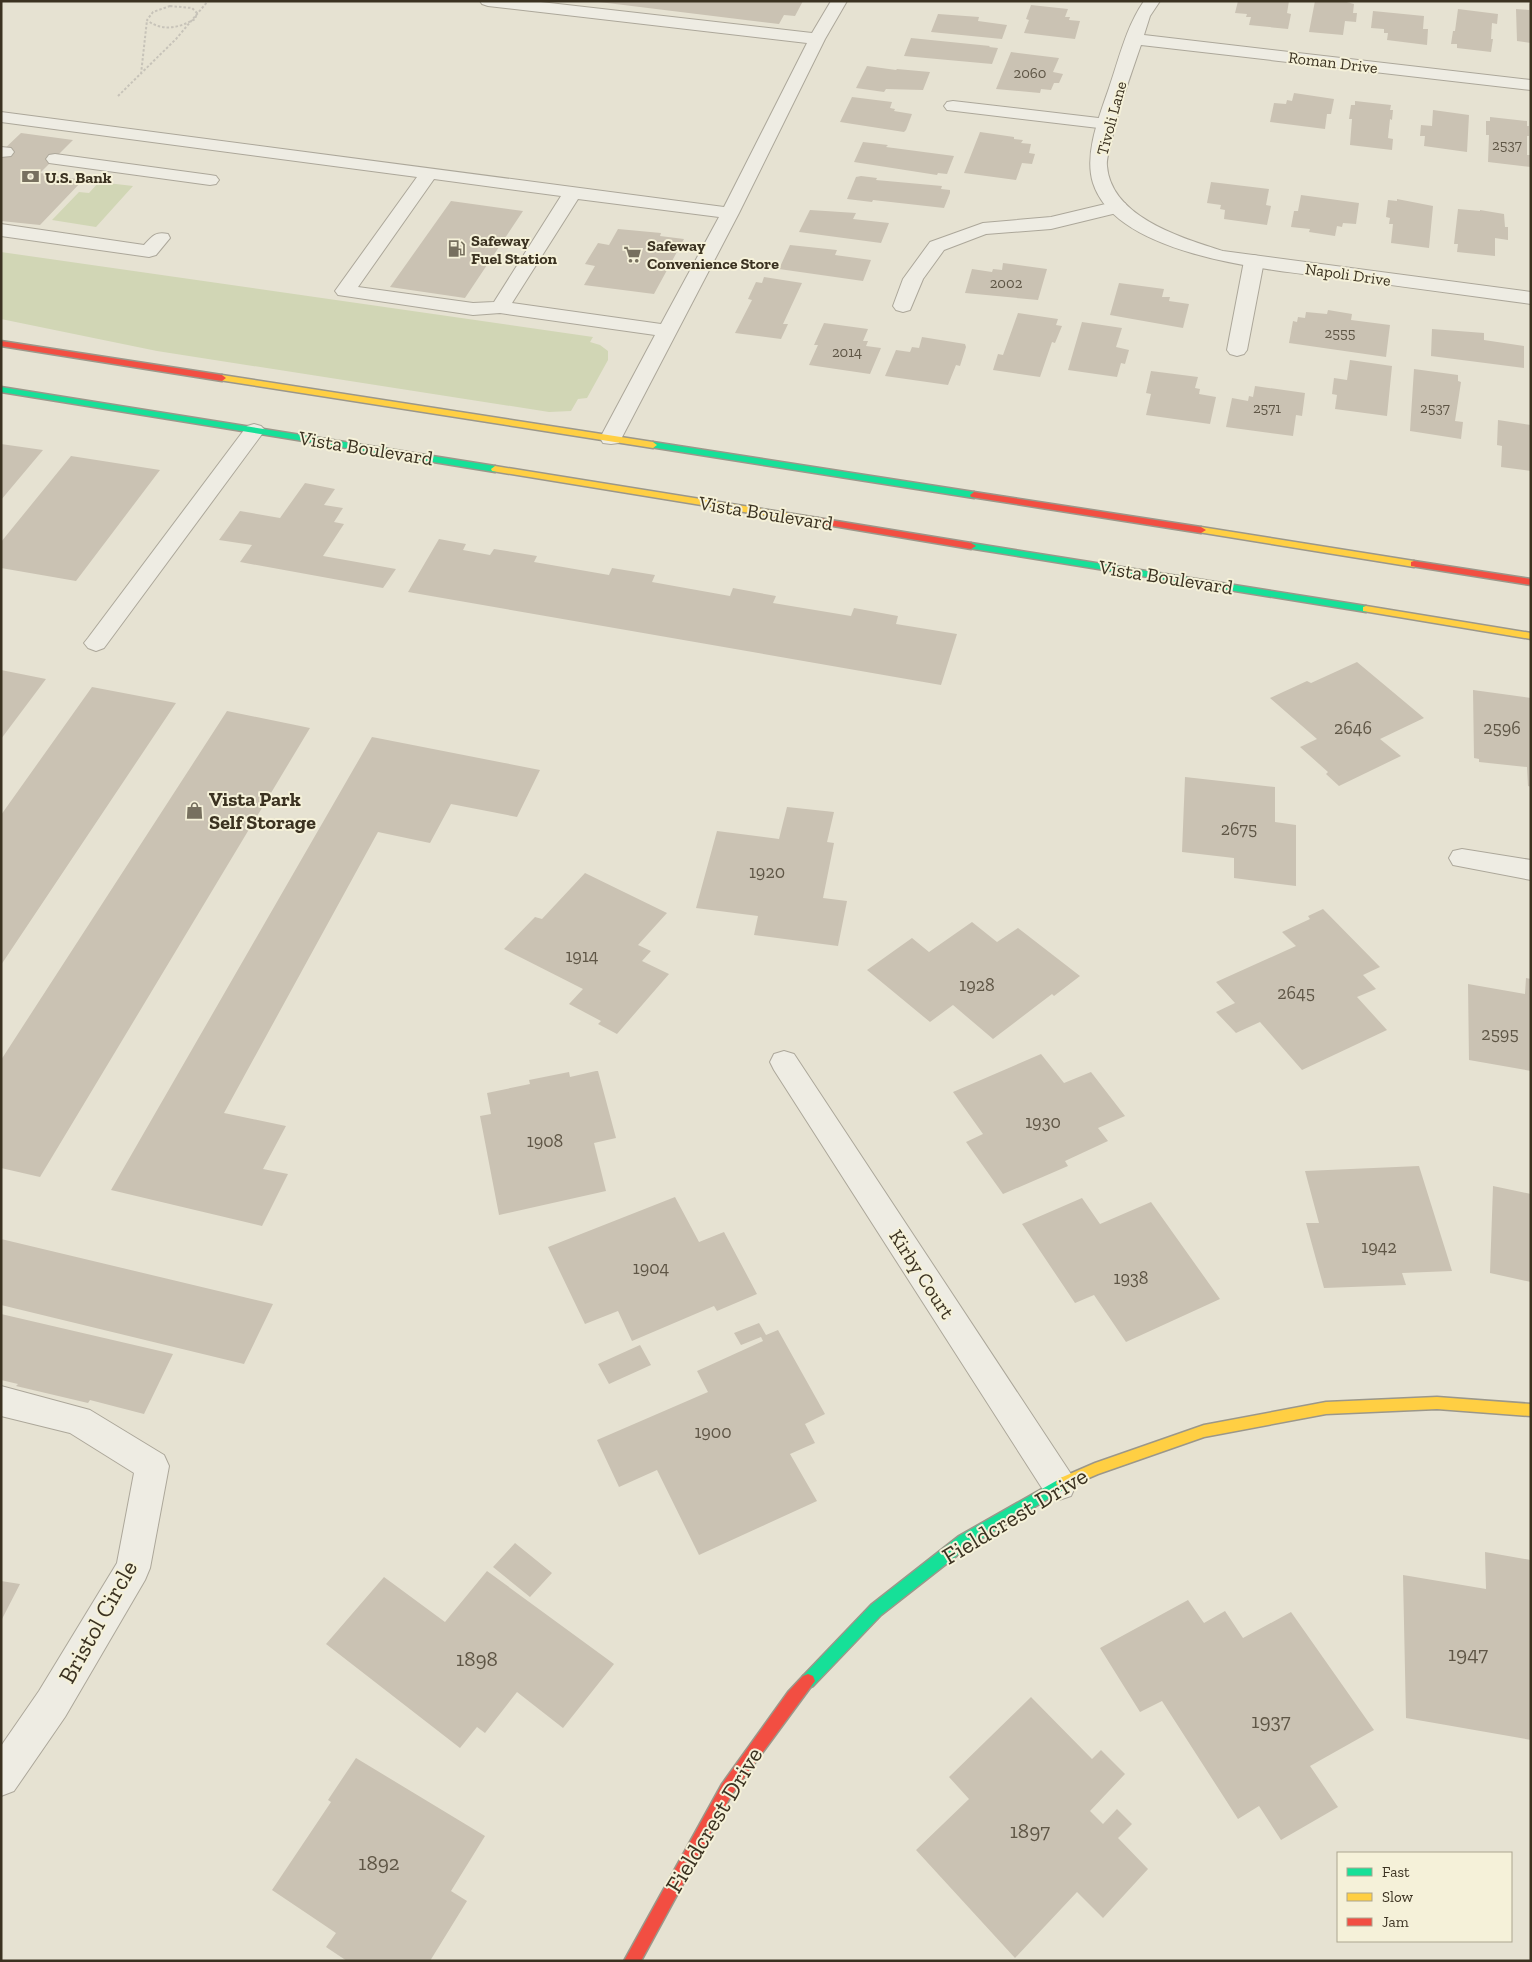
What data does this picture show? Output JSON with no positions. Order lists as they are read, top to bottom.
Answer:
{
  "streets": {
    "main road": ["Vista Boulevard", "Fieldcrest Drive"],
    "street": [
      "Roman Drive",
      "Tivoli Lane",
      "Napoli Drive",
      "Kirby Court",
      "Bristol Circle"
    ]
  },
  "crossings": [
    ["Roman Drive", "Tivoli Lane"],
    ["Tivoli Lane", "Napoli Drive"],
    ["Kirby Court", "Fieldcrest Drive"]
  ],
  "places": {
    "bank": ["U.S. Bank"],
    "fuel station": ["Safeway Fuel Station"],
    "supermarket": ["Safeway Convenience Store"],
    "shop": ["Vista Park Self Storage"]
  },
  "house_numbers": [
    "2060",
    "2537",
    "2002",
    "2555",
    "2014",
    "2571",
    "2537",
    "2646",
    "2596",
    "2675",
    "1920",
    "1914",
    "1928",
    "2645",
    "2595",
    "1930",
    "1908",
    "1942",
    "1904",
    "1938",
    "1900",
    "1947",
    "1898",
    "1937",
    "1897",
    "1892"
  ],
  "legend": ["Fast", "Slow", "Jam"]
}
